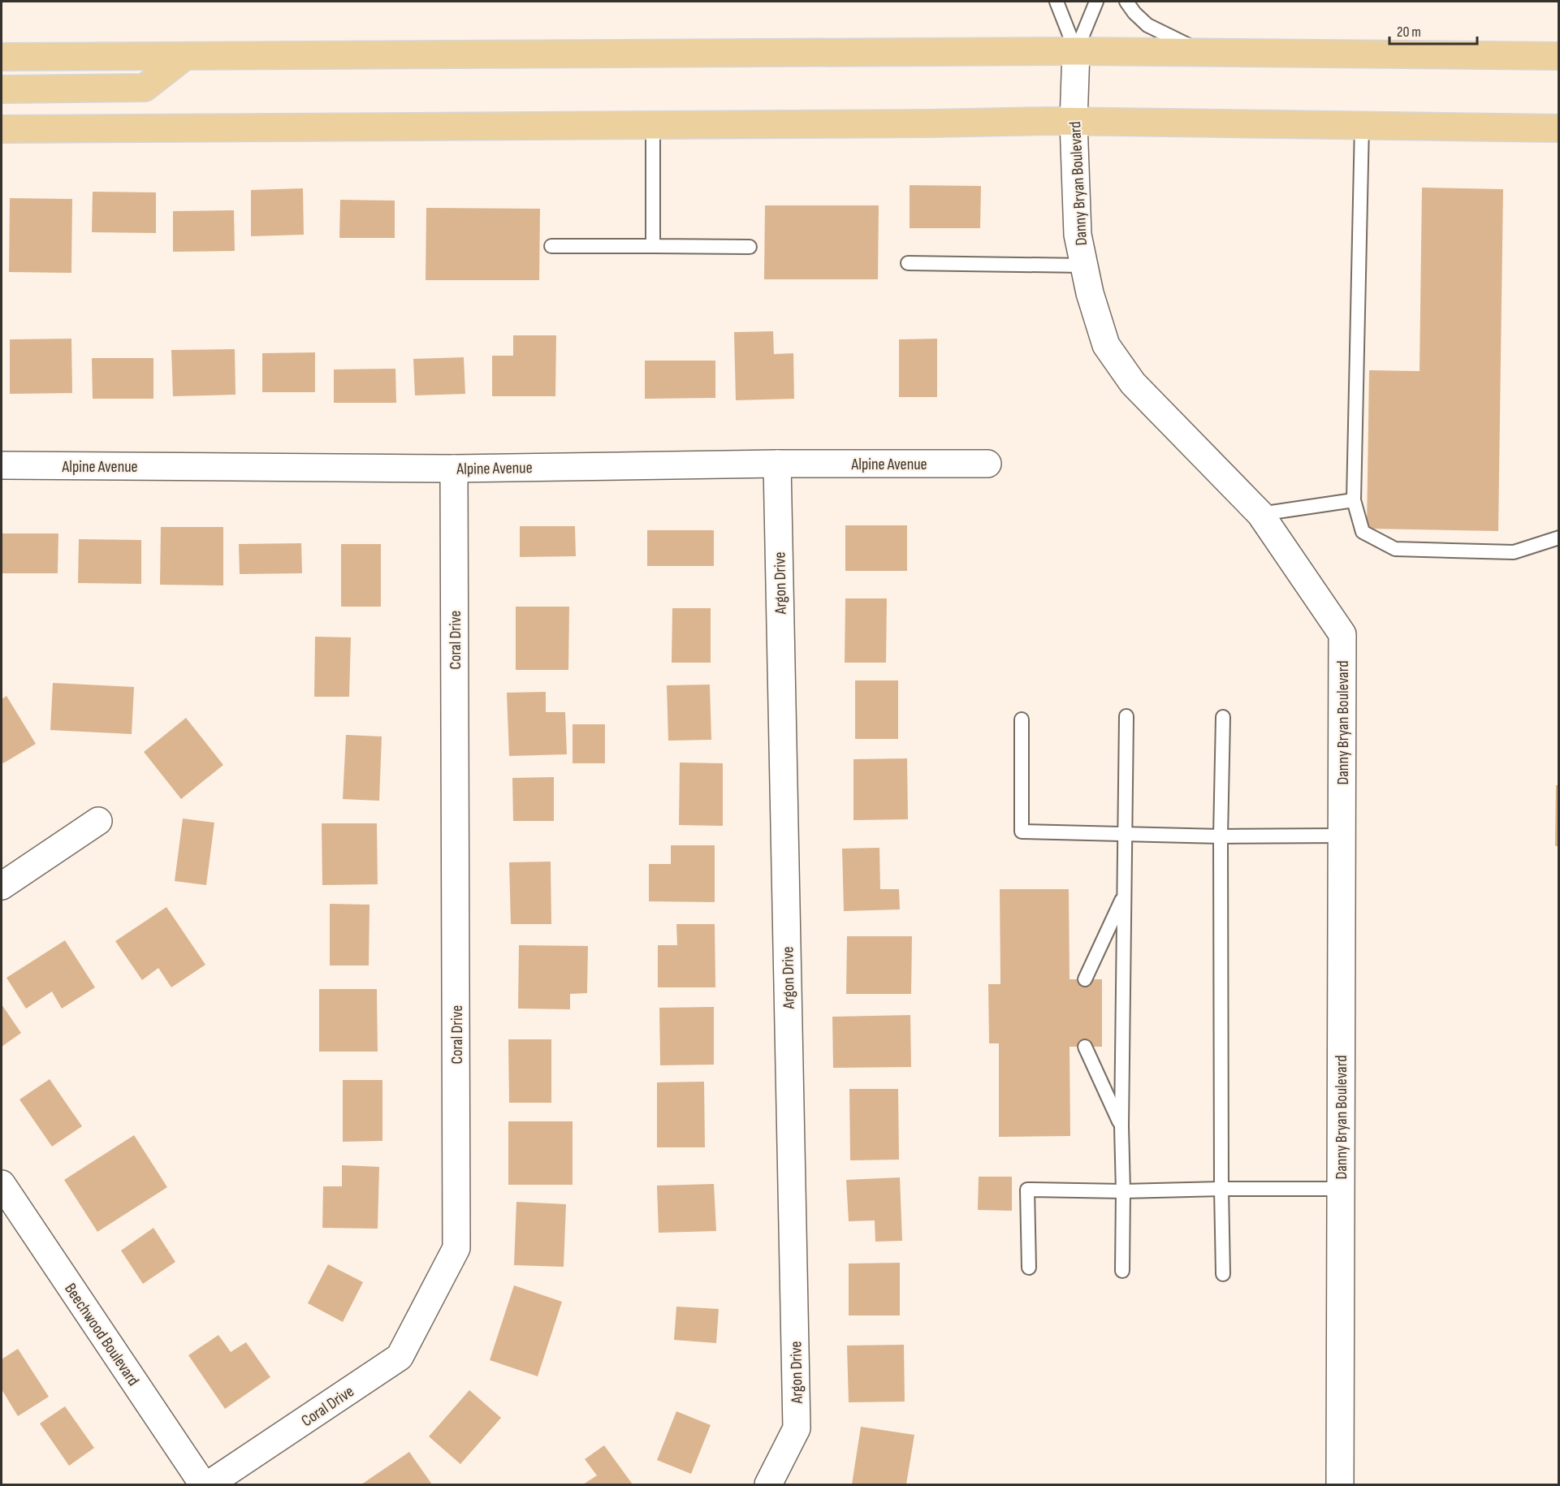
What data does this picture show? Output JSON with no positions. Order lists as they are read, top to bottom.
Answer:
{
  "streets": {
    "street": [
      "Danny Bryan Boulevard",
      "Alpine Avenue",
      "Argon Drive",
      "Coral Drive",
      "Beechwood Boulevard"
    ]
  },
  "crossings": [
    ["Alpine Avenue", "Argon Drive"],
    ["Alpine Avenue", "Coral Drive"]
  ],
  "scale_bar": "20 m"
}
